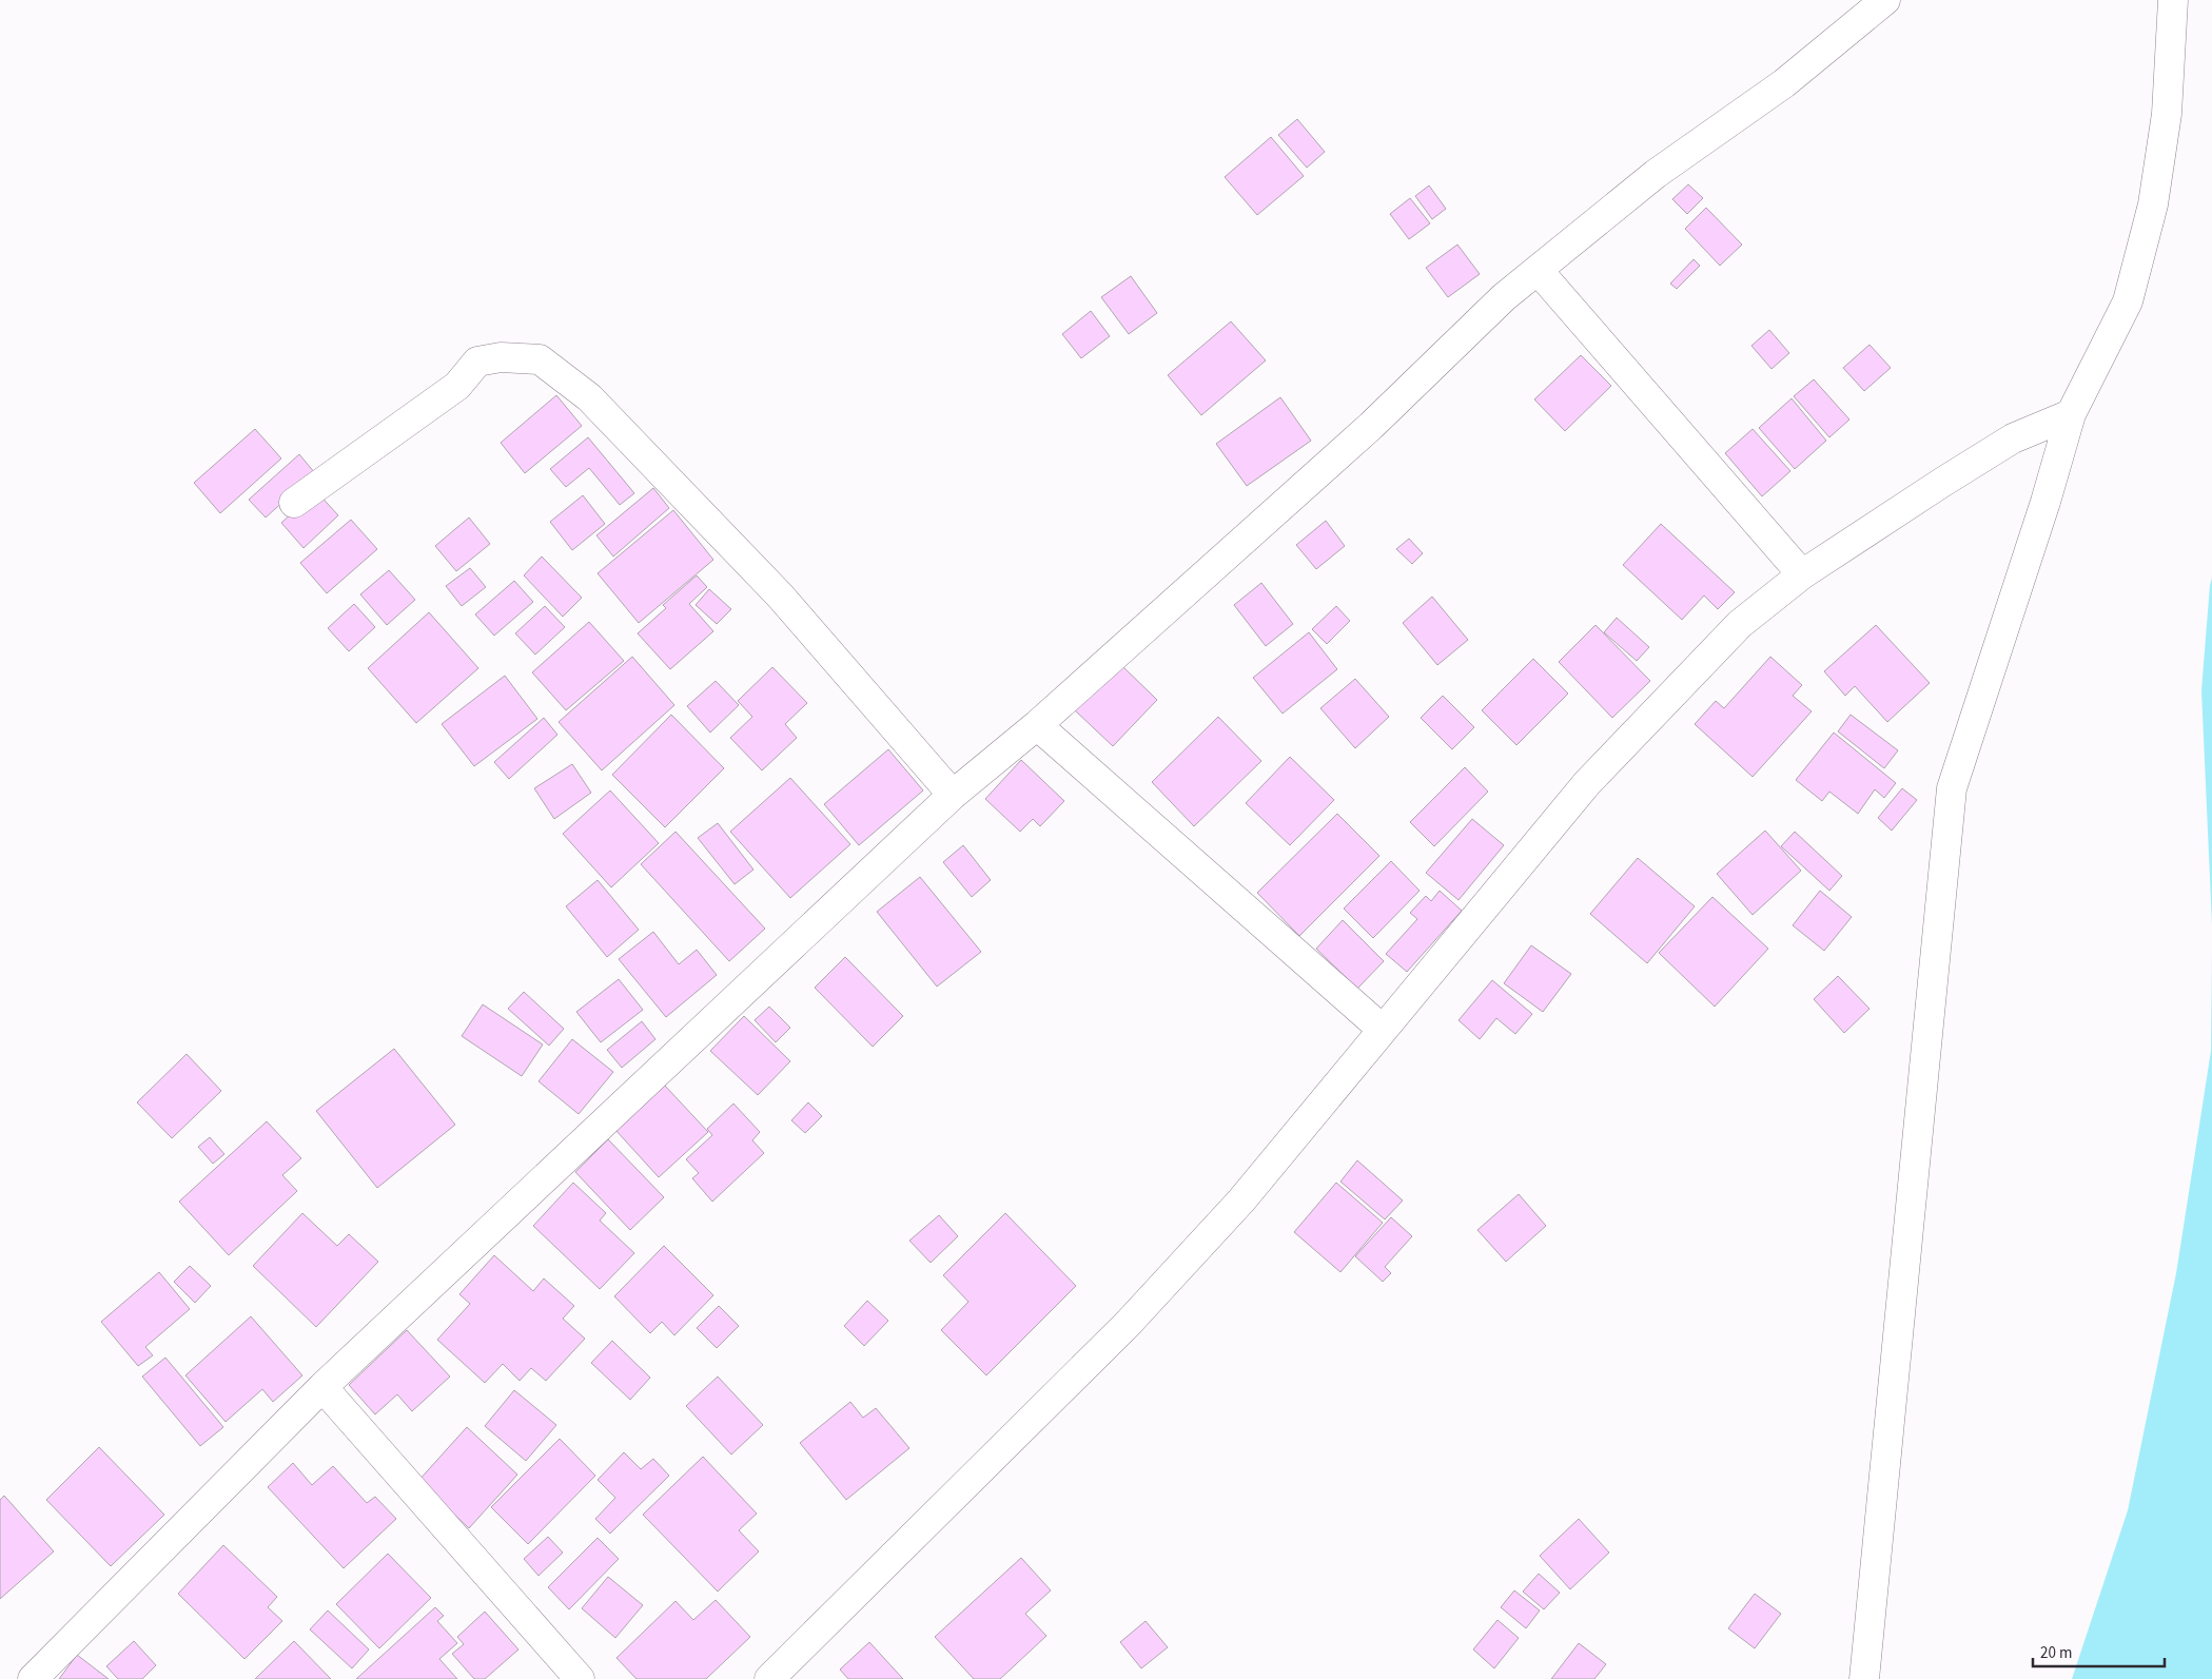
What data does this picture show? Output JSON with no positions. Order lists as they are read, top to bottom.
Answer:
{
  "scale_bar": "20 m"
}
